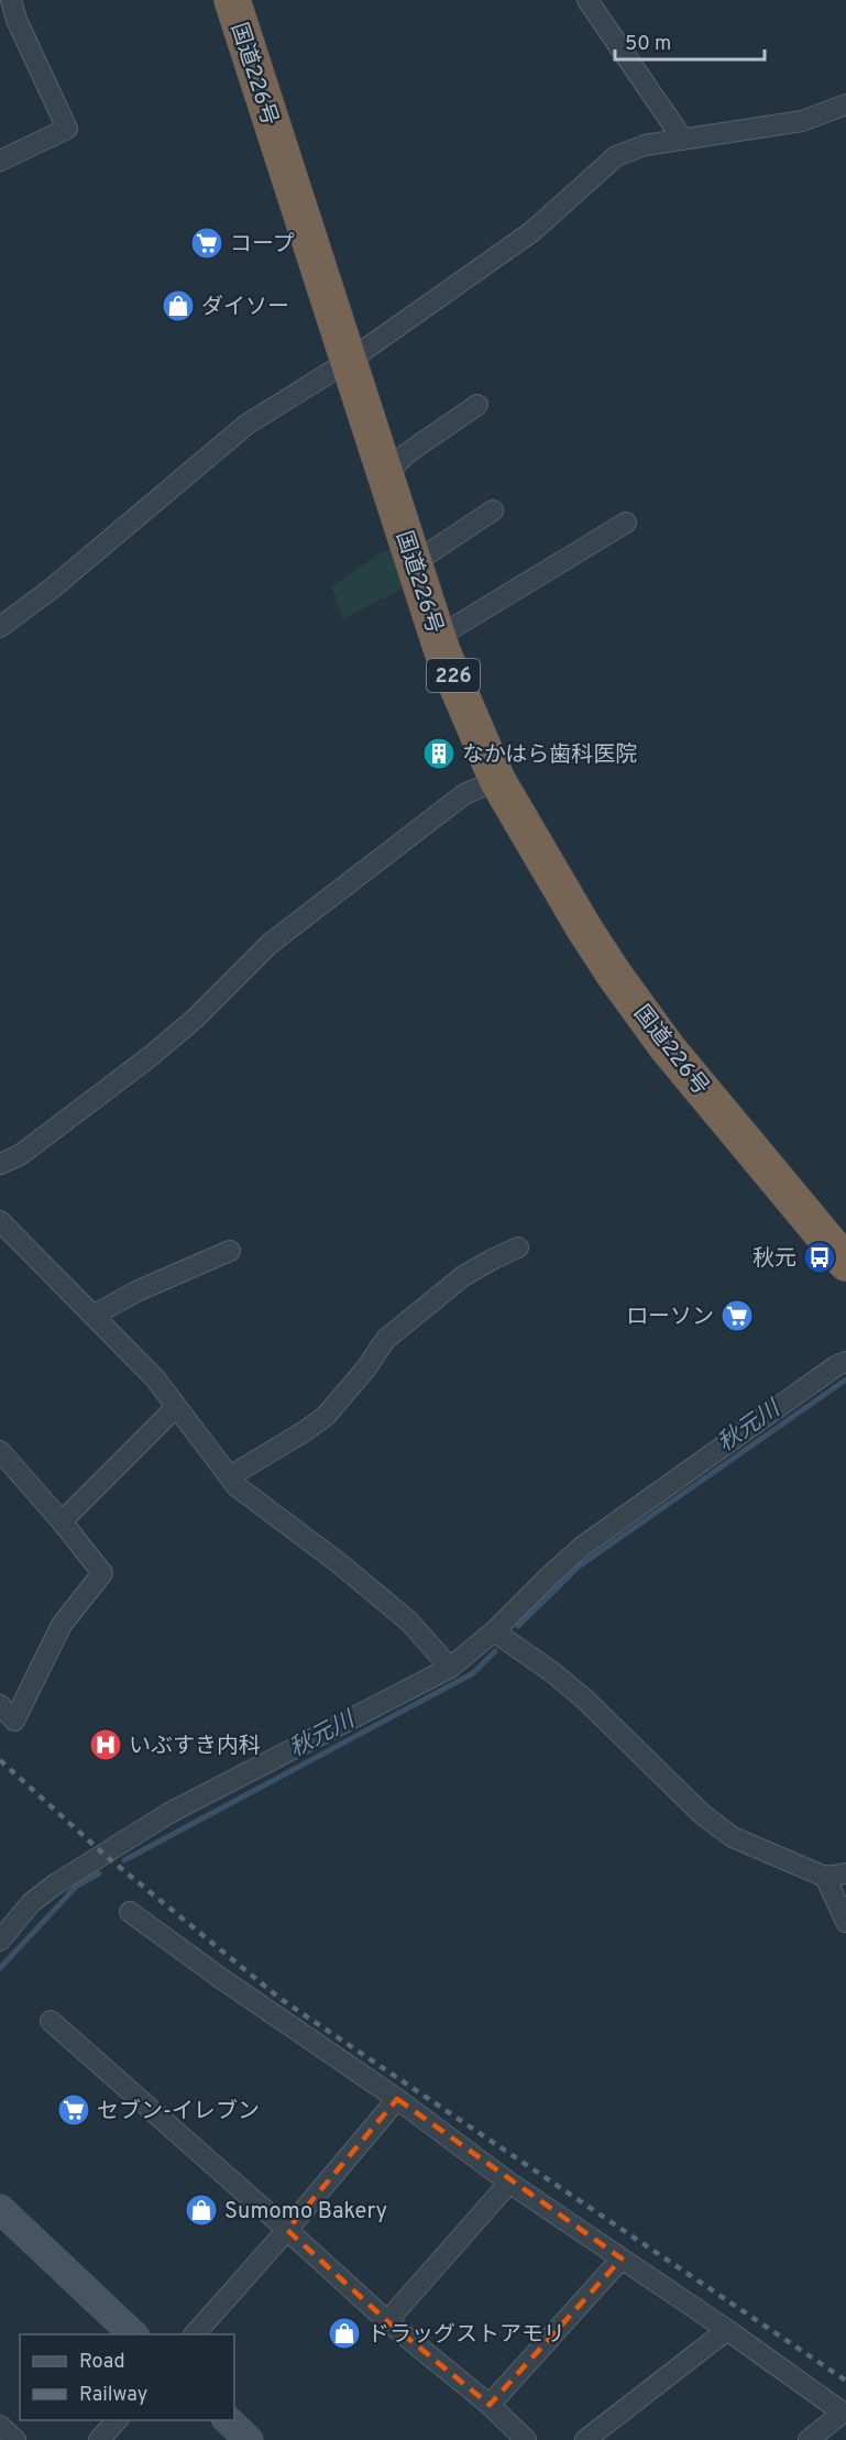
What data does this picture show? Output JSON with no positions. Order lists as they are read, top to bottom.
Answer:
{
  "streets": {
    "highway": ["国道226号", "226"]
  },
  "water": ["秋元川"],
  "places": {
    "supermarket": ["コープ", "ローソン", "セブン-イレブン"],
    "shop": ["ダイソー", "Sumomo Bakery", "ドラッグストアモリ"],
    "building": ["なかはら歯科医院"],
    "bus stop": ["秋元"],
    "hospital": ["いぶすき内科"]
  },
  "legend": ["Road", "Railway"],
  "scale_bar": "50 m"
}
